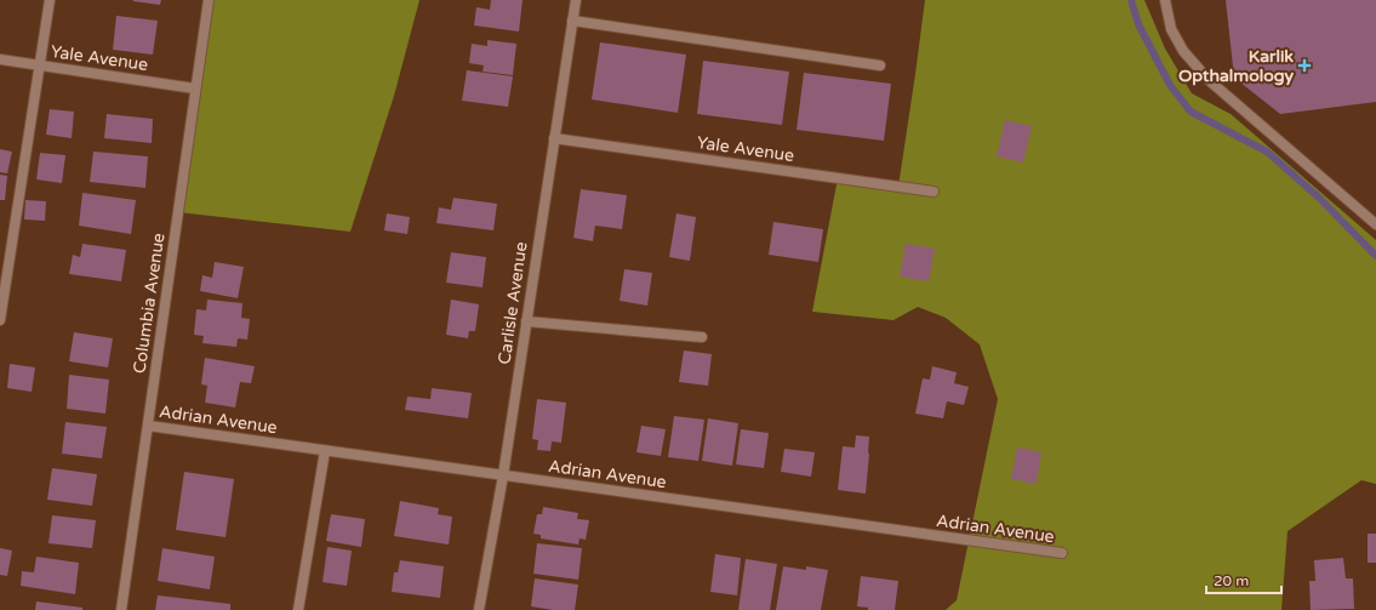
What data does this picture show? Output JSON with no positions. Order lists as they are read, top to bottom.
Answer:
{
  "streets": {
    "street": [
      "Yale Avenue",
      "Columbia Avenue",
      "Carlisle Avenue",
      "Adrian Avenue"
    ]
  },
  "crossings": [
    ["Yale Avenue", "Columbia Avenue"],
    ["Yale Avenue", "Carlisle Avenue"],
    ["Columbia Avenue", "Adrian Avenue"],
    ["Carlisle Avenue", "Adrian Avenue"]
  ],
  "places": {
    "health": ["Karlik Opthalmology"]
  },
  "scale_bar": "20 m"
}
